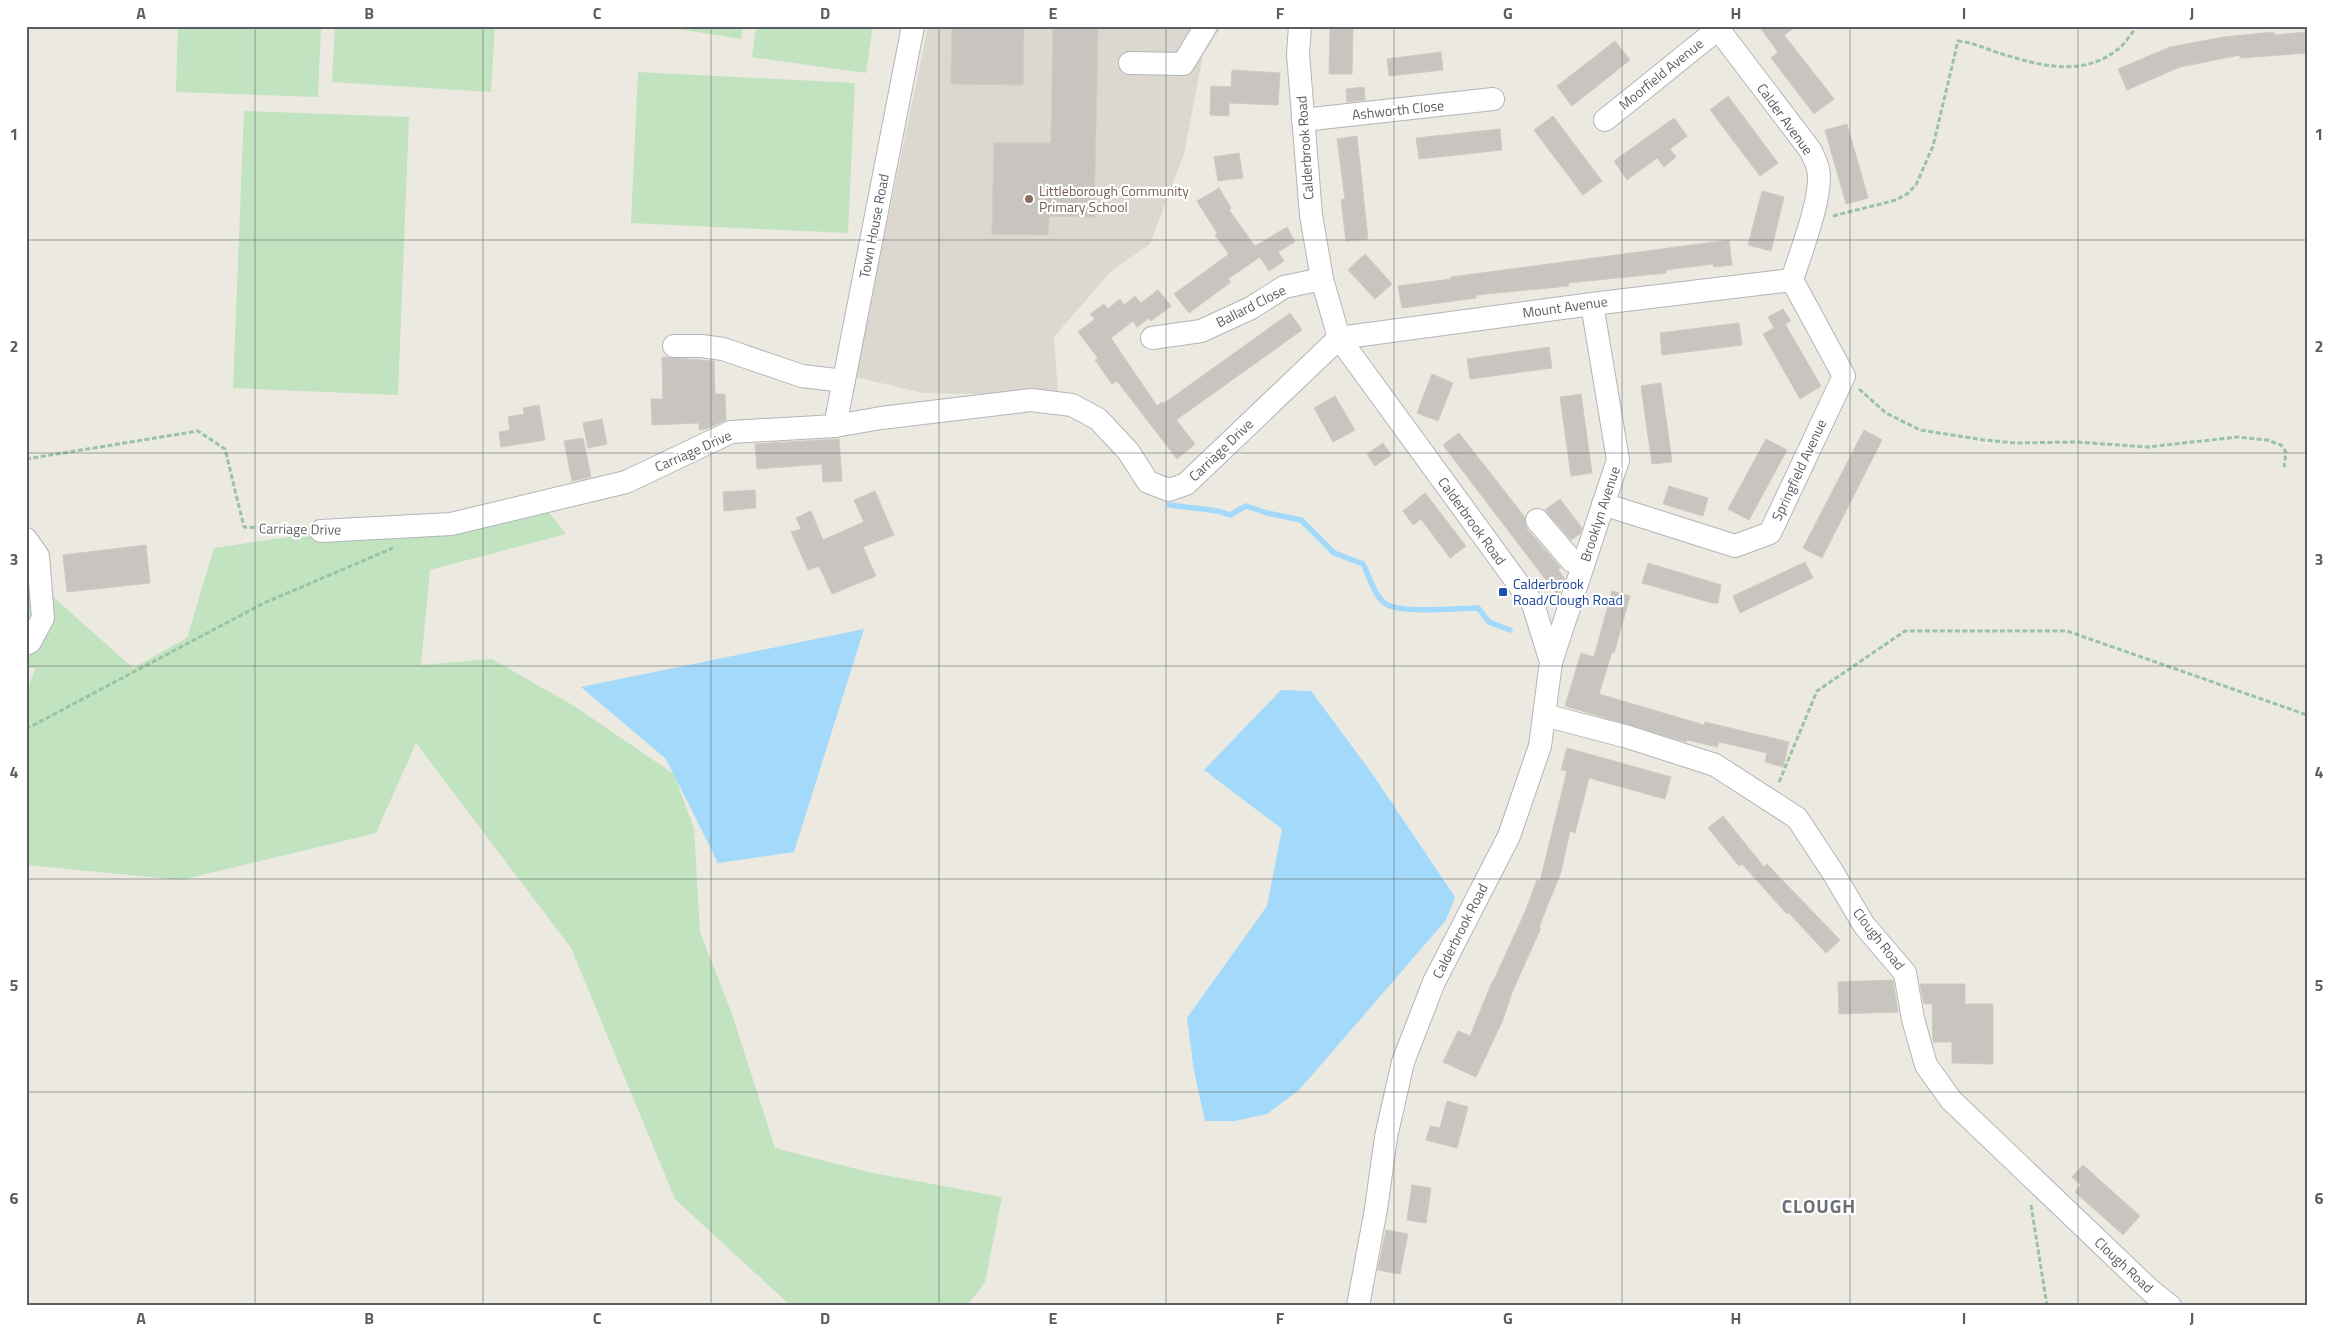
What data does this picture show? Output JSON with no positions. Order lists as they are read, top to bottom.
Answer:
{
  "streets": {
    "street": [
      "Moorfield Avenue",
      "Ashworth Close",
      "Calder Avenue",
      "Calderbrook Road",
      "Town House Road",
      "Ballard Close",
      "Mount Avenue",
      "Carriage Drive",
      "Springfield Avenue",
      "Brooklyn Avenue",
      "Clough Road"
    ]
  },
  "crossings": [
    ["Moorfield Avenue", "Calder Avenue"],
    ["Ashworth Close", "Calderbrook Road"],
    ["Calder Avenue", "Mount Avenue"],
    ["Calderbrook Road", "Ballard Close"],
    ["Calderbrook Road", "Mount Avenue"],
    ["Calderbrook Road", "Carriage Drive"],
    ["Calderbrook Road", "Brooklyn Avenue"],
    ["Calderbrook Road", "Clough Road"],
    ["Town House Road", "Carriage Drive"],
    ["Mount Avenue", "Carriage Drive"],
    ["Mount Avenue", "Brooklyn Avenue"],
    ["Springfield Avenue", "Brooklyn Avenue"]
  ],
  "districts": ["CLOUGH"],
  "places": {
    "other": ["Littleborough Community Primary School"],
    "transit": ["Calderbrook Road/Clough Road"]
  },
  "grid": {
    "columns": [
      "A",
      "B",
      "C",
      "D",
      "E",
      "F",
      "G",
      "H",
      "I",
      "J"
    ],
    "rows": [
      "1",
      "2",
      "3",
      "4",
      "5",
      "6"
    ]
  }
}
